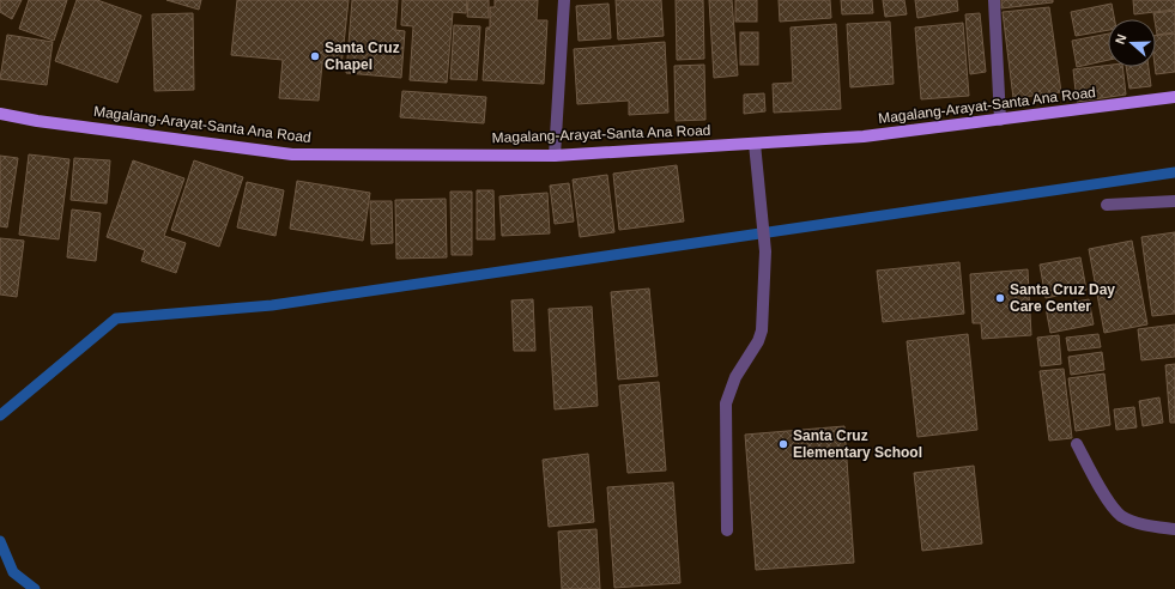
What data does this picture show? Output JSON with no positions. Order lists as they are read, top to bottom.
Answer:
{
  "streets": {
    "main road": ["Magalang-Arayat-Santa Ana Road"]
  },
  "places": ["Santa Cruz Chapel", "Santa Cruz Day Care Center", "Santa Cruz Elementary School"],
  "north": "left"
}
